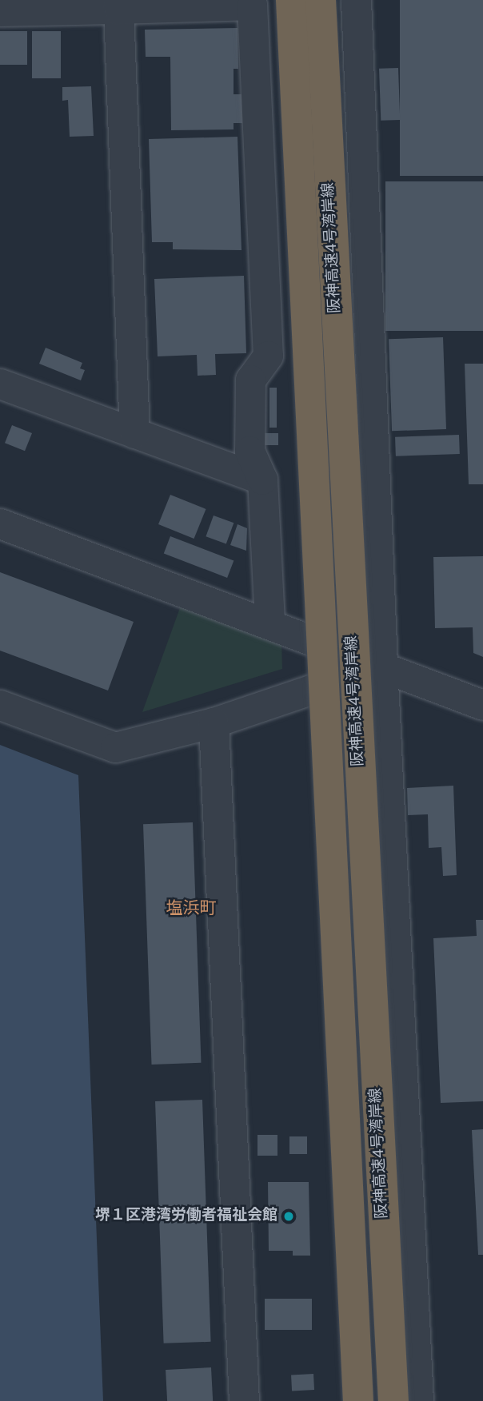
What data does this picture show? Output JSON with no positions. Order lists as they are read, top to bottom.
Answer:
{
  "streets": {
    "highway": ["阪神高速4号湾岸線"]
  },
  "districts": ["塩浜町"],
  "places": ["堺１区港湾労働者福祉会館"]
}
